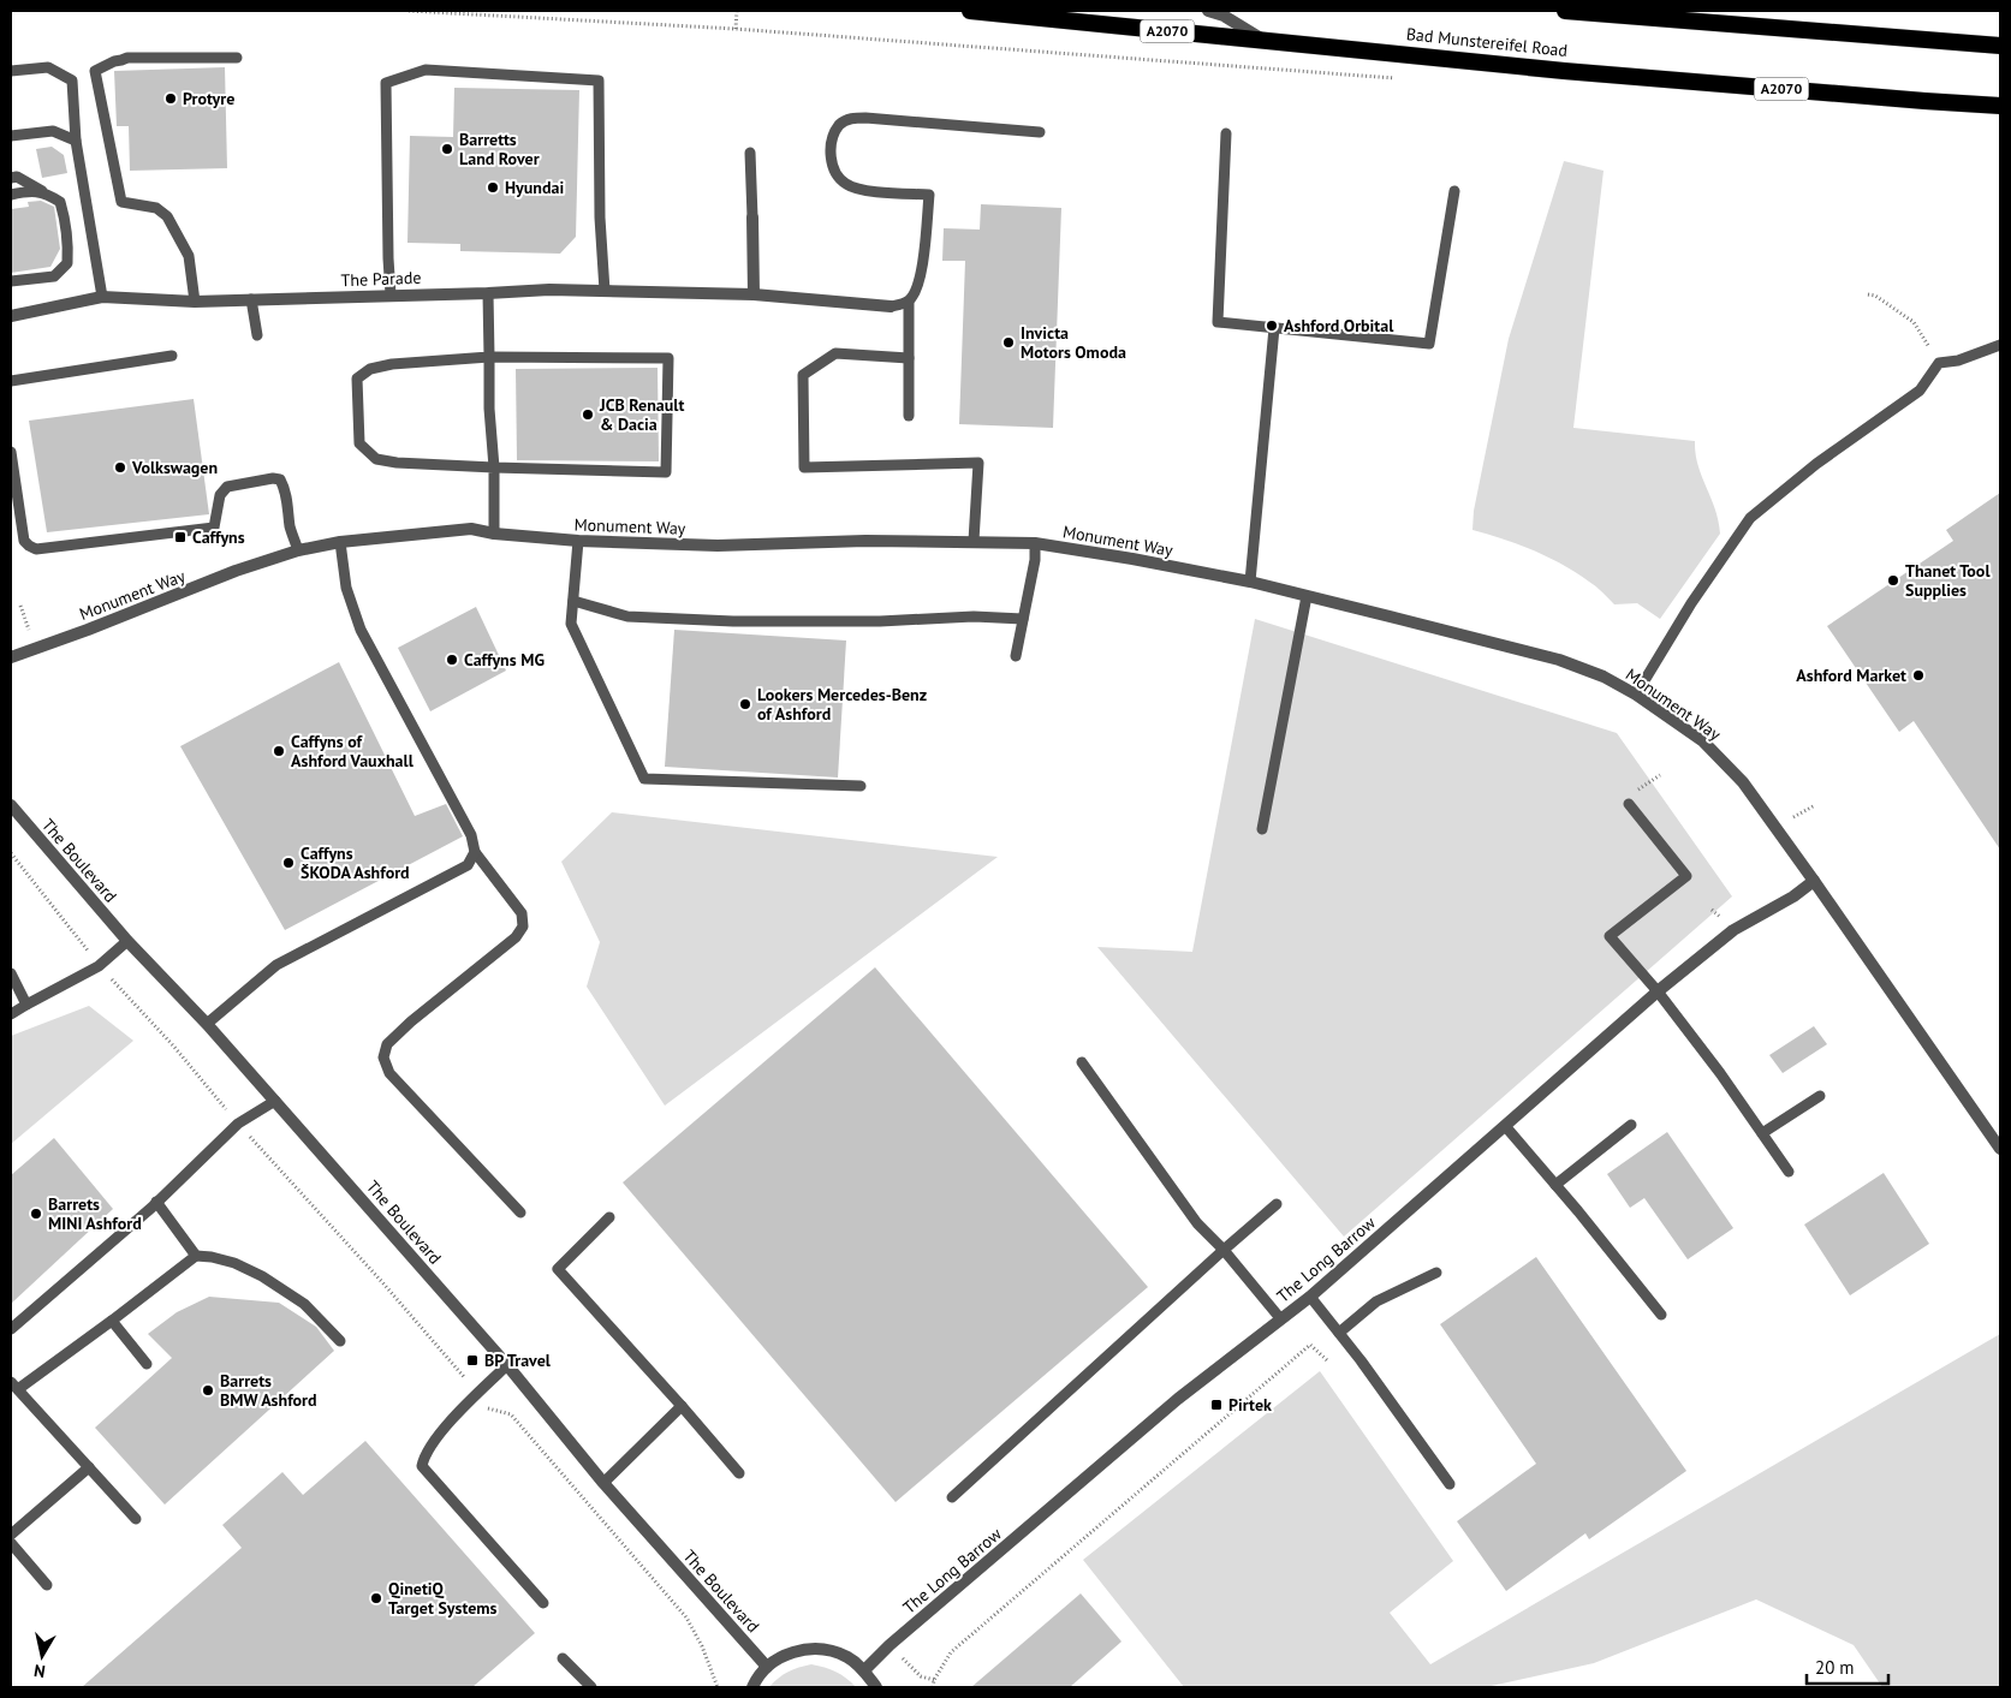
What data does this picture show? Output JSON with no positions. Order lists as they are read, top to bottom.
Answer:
{
  "streets": {
    "highway": ["A2070", "Bad Munstereifel Road"],
    "street": [
      "The Parade",
      "Monument Way",
      "The Boulevard",
      "The Long Barrow"
    ]
  },
  "crossings": [
    ["Monument Way", "The Long Barrow"]
  ],
  "places": {
    "other": [
      "Protyre",
      "Barretts Land Rover",
      "Hyundai",
      "Ashford Orbital",
      "Invicta Motors Omoda",
      "JCB Renault & Dacia",
      "Volkswagen",
      "Thanet Tool Supplies",
      "Caffyns MG",
      "Ashford Market",
      "Lookers Mercedes-Benz of Ashford",
      "Caffyns of Ashford Vauxhall",
      "Caffyns ŠKODA Ashford",
      "Barrets MINI Ashford",
      "Barrets BMW Ashford",
      "QinetiQ Target Systems"
    ],
    "transit": ["Caffyns", "BP Travel", "Pirtek"]
  },
  "scale_bar": "20 m",
  "north": "bottom"
}
